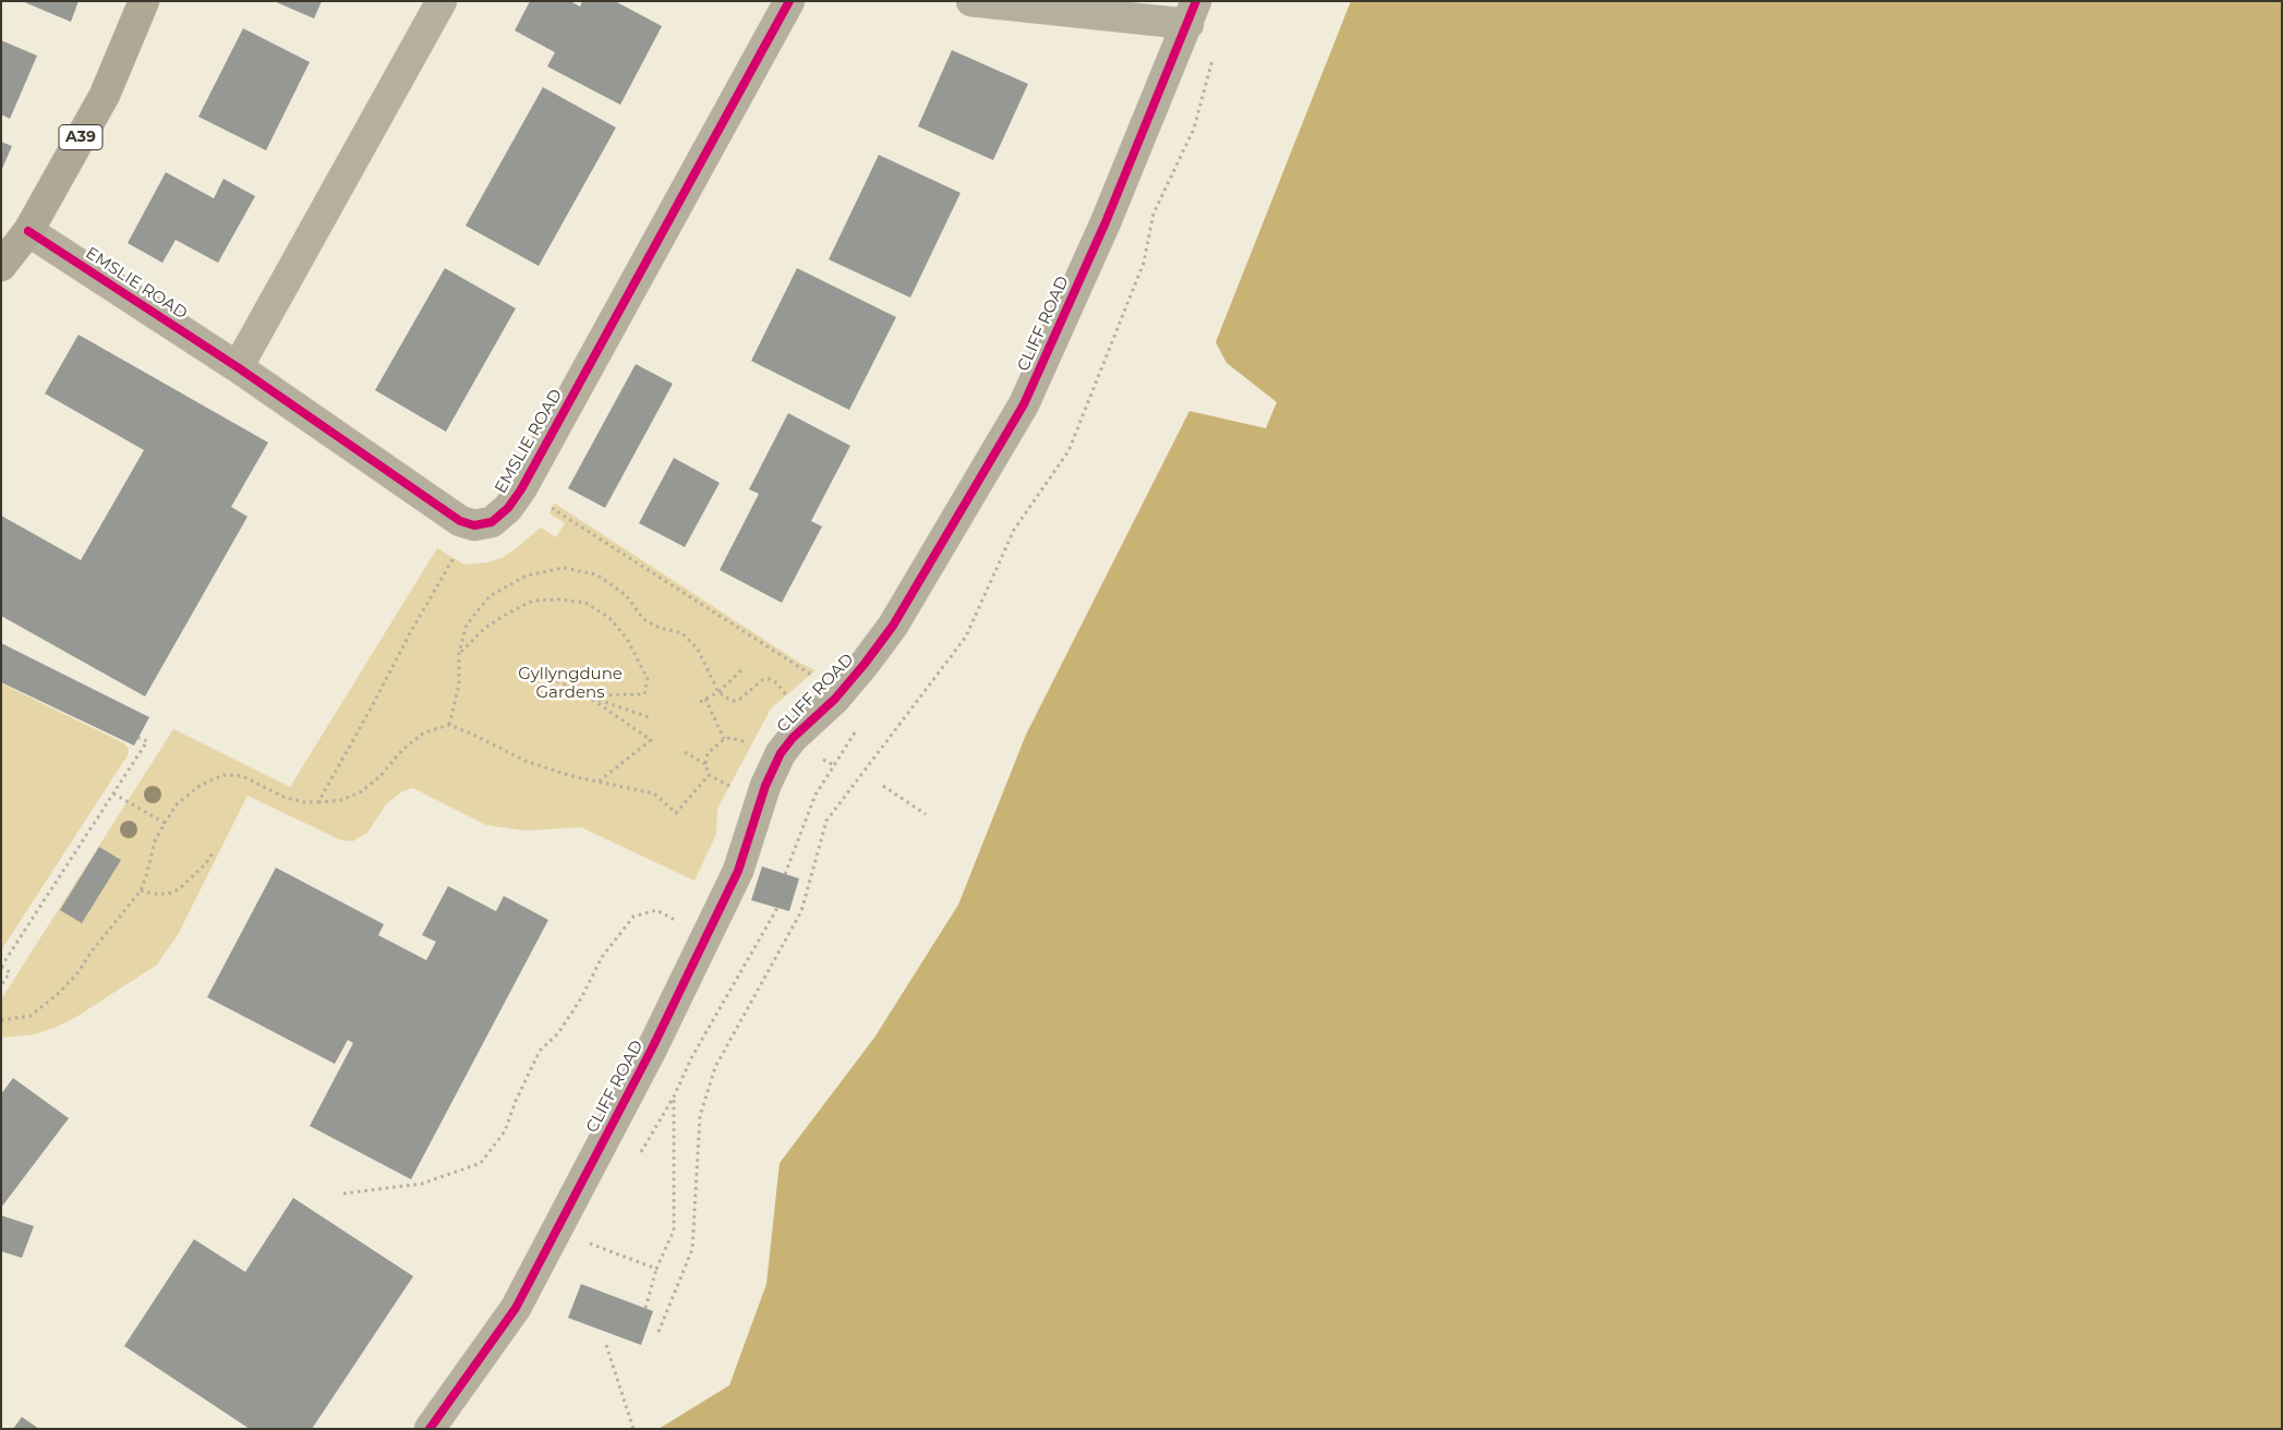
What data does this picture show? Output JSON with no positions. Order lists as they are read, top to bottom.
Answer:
{
  "streets": {
    "main road": ["A39"],
    "street": ["EMSLIE ROAD", "CLIFF ROAD"]
  },
  "crossings": [
    ["A39", "EMSLIE ROAD"]
  ],
  "parks": ["Gyllyngdune Gardens"]
}
